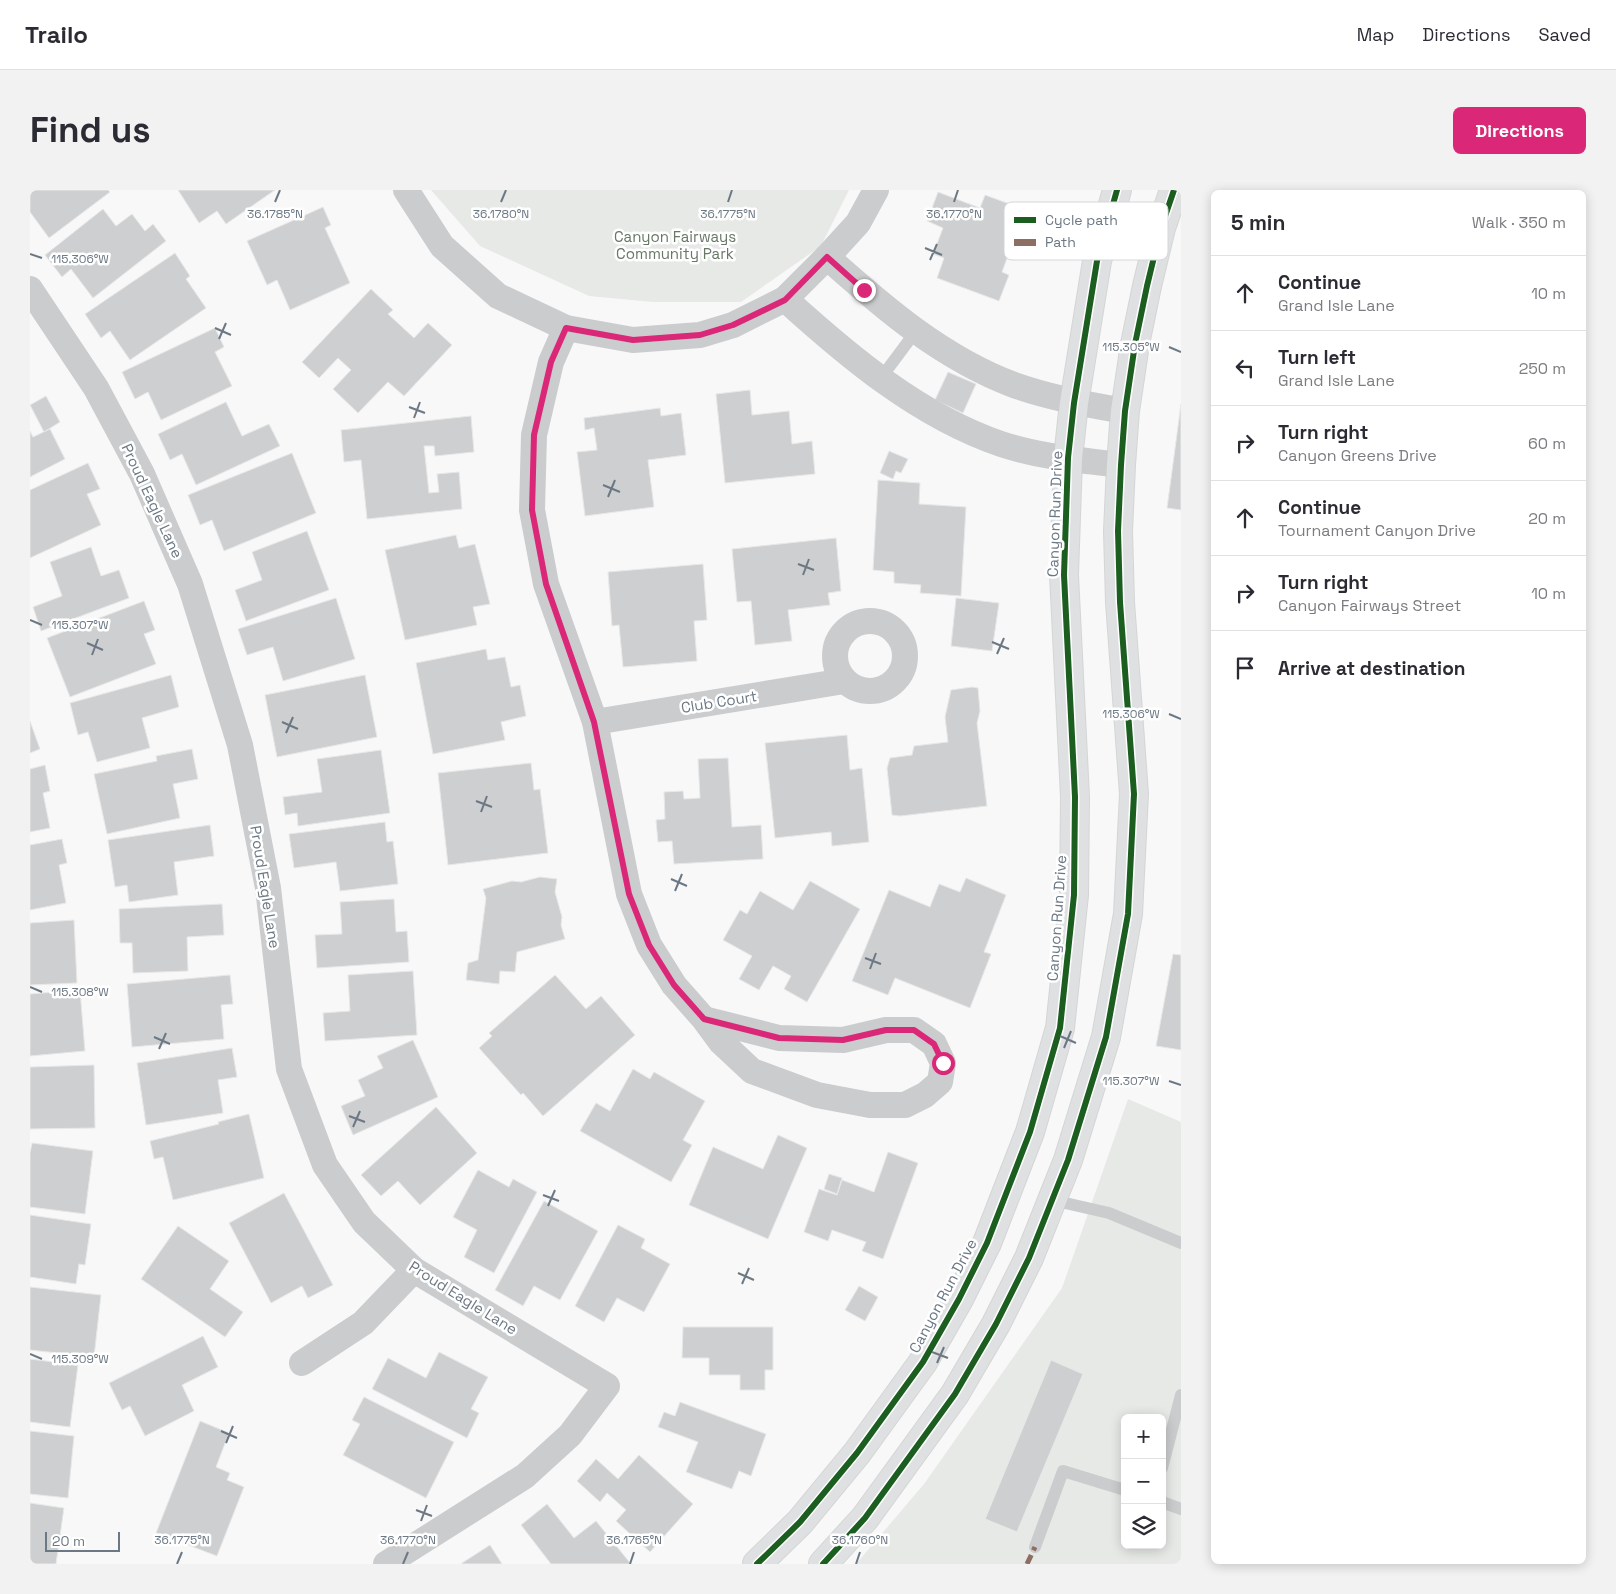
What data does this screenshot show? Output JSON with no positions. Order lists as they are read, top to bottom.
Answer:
{
  "streets": {
    "street": ["Proud Eagle Lane", "Canyon Run Drive", "Club Court"]
  },
  "parks": ["Canyon Fairways Community Park"],
  "legend": ["Cycle path", "Path"],
  "scale_bar": "20 m",
  "page": {
    "header": "Trailo",
    "nav": ["Map", "Directions", "Saved"],
    "buttons": "Directions",
    "title": "Find us",
    "heading": ["5 min", "Walk · 350 m"],
    "list": [
      ["Continue", "Grand Isle Lane", "10 m"],
      ["Turn left", "Grand Isle Lane", "250 m"],
      ["Turn right", "Canyon Greens Drive", "60 m"],
      ["Continue", "Tournament Canyon Drive", "20 m"],
      ["Turn right", "Canyon Fairways Street", "10 m"],
      "Arrive at destination"
    ],
    "map_buttons": ["+", "−"],
    "scale": "20 m"
  },
  "coordinates": [
    "36.1785°N",
    "36.1780°N",
    "36.1775°N",
    "36.1770°N",
    "115.306°W",
    "115.305°W",
    "115.307°W",
    "115.308°W",
    "115.309°W",
    "36.1765°N",
    "36.1760°N"
  ]
}
